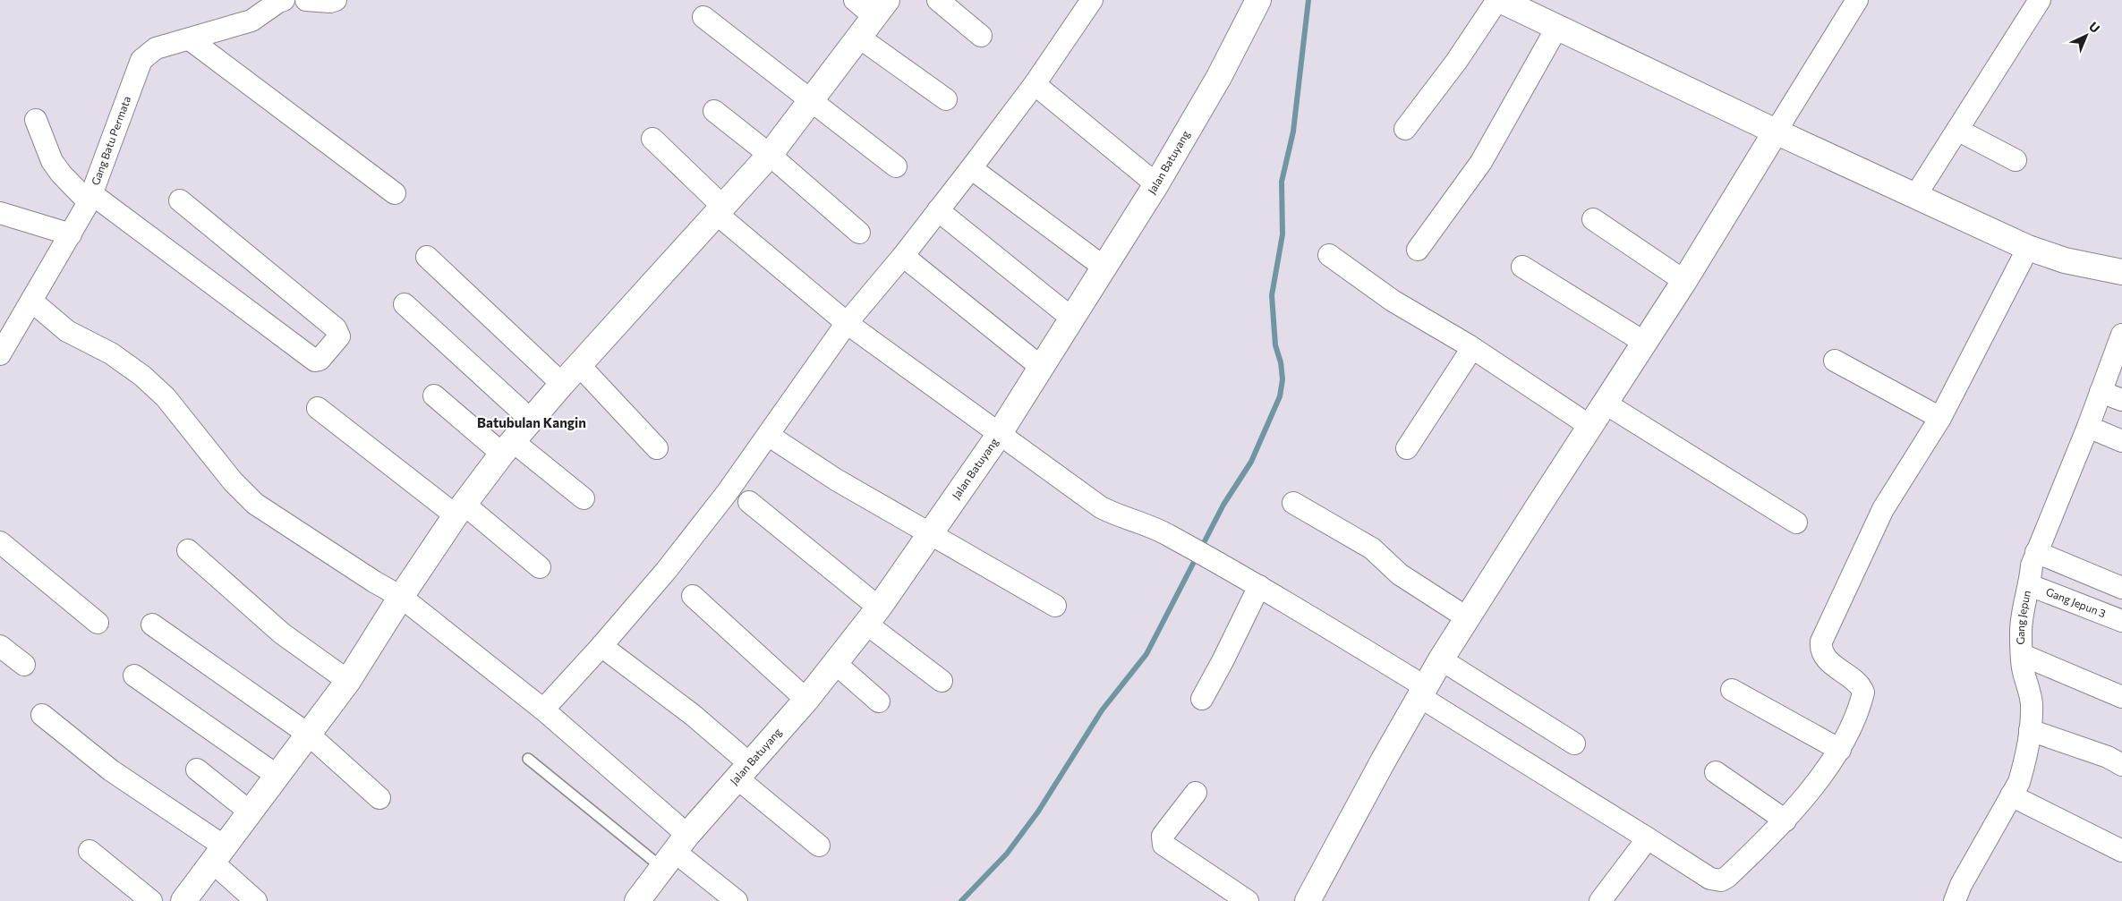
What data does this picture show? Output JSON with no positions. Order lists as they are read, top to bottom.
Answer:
{
  "streets": {
    "street": [
      "Gang Batu Permata",
      "Jalan Batuyang",
      "Gang Jepun 3",
      "Gang Jepun"
    ]
  },
  "crossings": [
    ["Gang Jepun 3", "Gang Jepun"]
  ],
  "districts": ["Batubulan Kangin"],
  "north": "top right"
}
